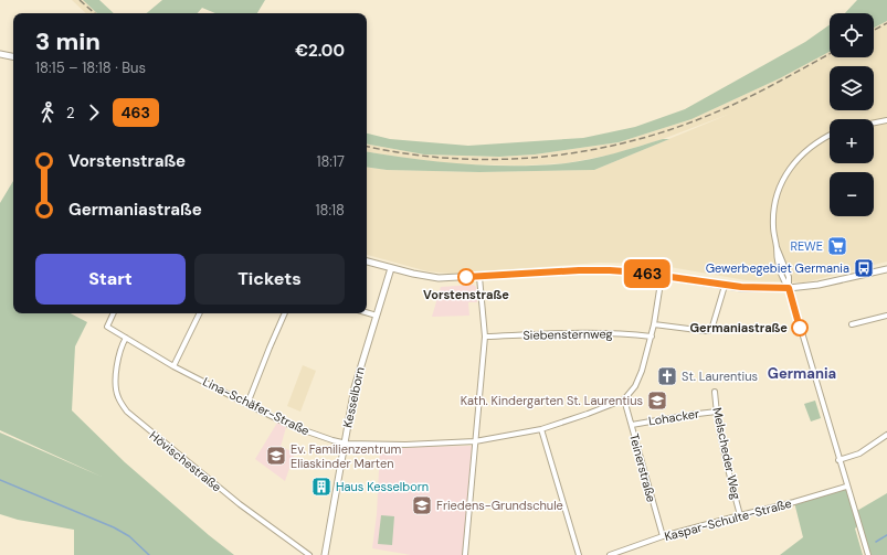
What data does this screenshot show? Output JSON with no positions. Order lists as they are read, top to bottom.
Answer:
{
  "streets": {
    "street": [
      "Siebensternweg",
      "Kesselborn",
      "Lina-Schäfer-Straße",
      "Lohacker",
      "Melscheder Weg",
      "Hövischestraße",
      "Teinerstraße",
      "Kaspar-Schulte-Straße"
    ]
  },
  "crossings": [
    ["Kesselborn", "Lina-Schäfer-Straße"],
    ["Lina-Schäfer-Straße", "Hövischestraße"],
    ["Lina-Schäfer-Straße", "Teinerstraße"],
    ["Lohacker", "Melscheder Weg"],
    ["Lohacker", "Teinerstraße"],
    ["Melscheder Weg", "Kaspar-Schulte-Straße"],
    ["Teinerstraße", "Kaspar-Schulte-Straße"]
  ],
  "districts": ["Germania"],
  "places": {
    "supermarket": ["REWE"],
    "bus stop": ["Gewerbegebiet Germania"],
    "other": ["Vorstenstraße", "Germaniastraße"],
    "church": ["St. Laurentius"],
    "school or university": ["Kath. Kindergarten St. Laurentius", "Ev. Familienzentrum Eliaskinder Marten", "Friedens-Grundschule"],
    "building": ["Haus Kesselborn"]
  },
  "lines": ["bus line 463"],
  "page": {
    "on_map": "463",
    "map_buttons": ["+", "−"],
    "heading": ["3 min", "18:15 – 18:18 · Bus", "€2.00"],
    "legs": ["2", "463"],
    "list": [
      {
        "name": "Vorstenstraße",
        "value": "18:17"
      },
      {
        "name": "Germaniastraße",
        "value": "18:18"
      }
    ],
    "buttons": ["Start", "Tickets"]
  }
}
